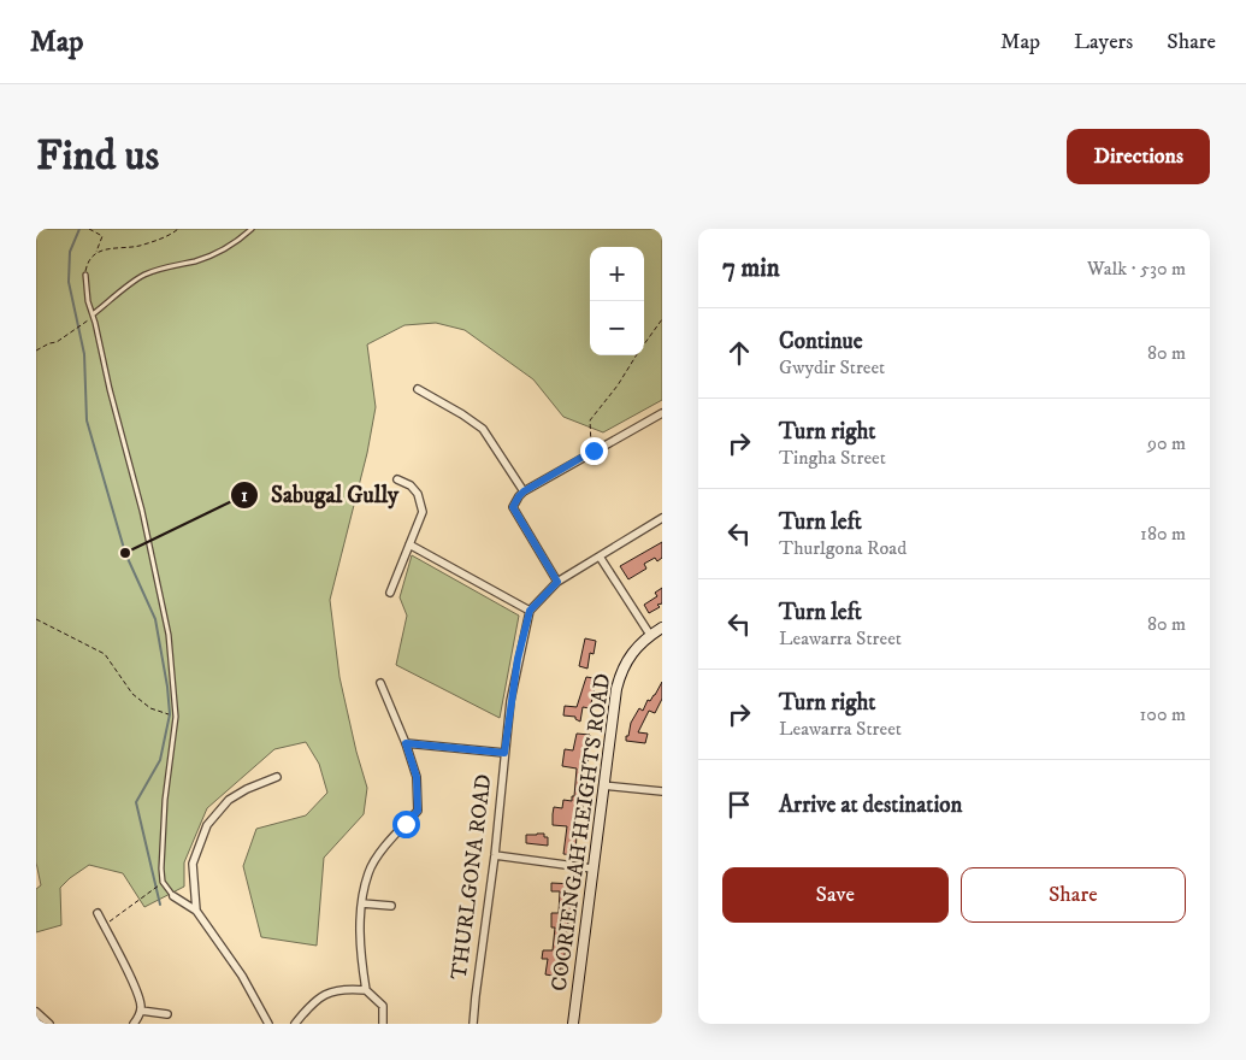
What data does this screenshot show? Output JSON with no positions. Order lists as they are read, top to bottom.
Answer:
{
  "streets": {
    "street": ["COORIENGAH HEIGHTS ROAD", "THURLGONA ROAD"]
  },
  "places": ["Sabugal Gully"],
  "page": {
    "header": "Map",
    "nav": ["Map", "Layers", "Share"],
    "buttons": [
      "Directions",
      ["Save", "Share"]
    ],
    "title": "Find us",
    "heading": ["7 min", "Walk · 530 m"],
    "map_buttons": ["+", "−"],
    "list": [
      ["Continue", "Gwydir Street", "80 m"],
      ["Turn right", "Tingha Street", "90 m"],
      ["Turn left", "Thurlgona Road", "180 m"],
      ["Turn left", "Leawarra Street", "80 m"],
      ["Turn right", "Leawarra Street", "100 m"],
      "Arrive at destination"
    ]
  }
}
